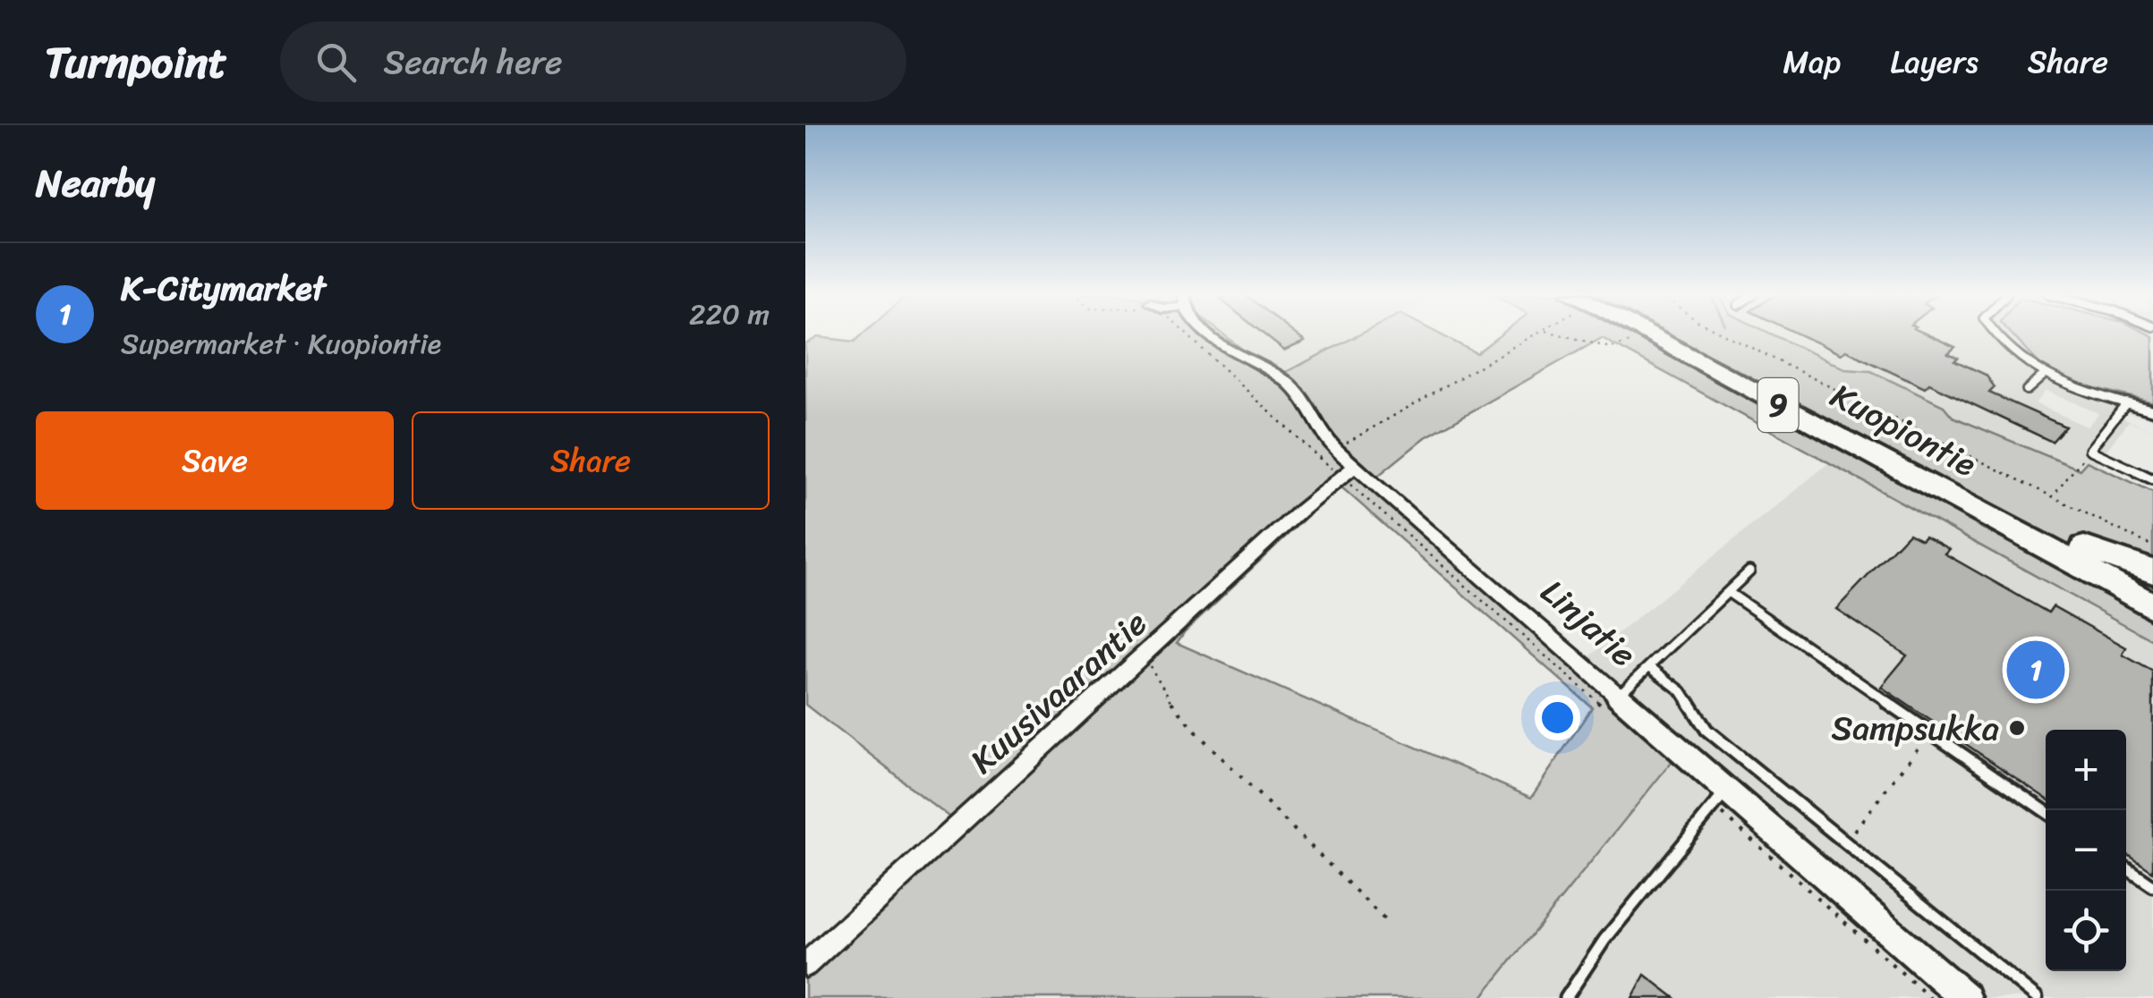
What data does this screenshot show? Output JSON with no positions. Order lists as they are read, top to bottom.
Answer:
{
  "streets": {
    "highway": ["9", "Kuopiontie"],
    "street": ["Linjatie", "Kuusivaarantie"]
  },
  "crossings": [
    ["Linjatie", "Kuusivaarantie"]
  ],
  "places": ["Sampsukka"],
  "page": {
    "header": "Turnpoint",
    "search": "Search here",
    "nav": ["Map", "Layers", "Share"],
    "heading": "Nearby",
    "list": [
      {
        "mark": "1",
        "name": "K-Citymarket",
        "note": "Supermarket · Kuopiontie",
        "value": "220 m"
      }
    ],
    "buttons": ["Save", "Share"],
    "pins": "1",
    "map_buttons": ["+", "−"]
  }
}
